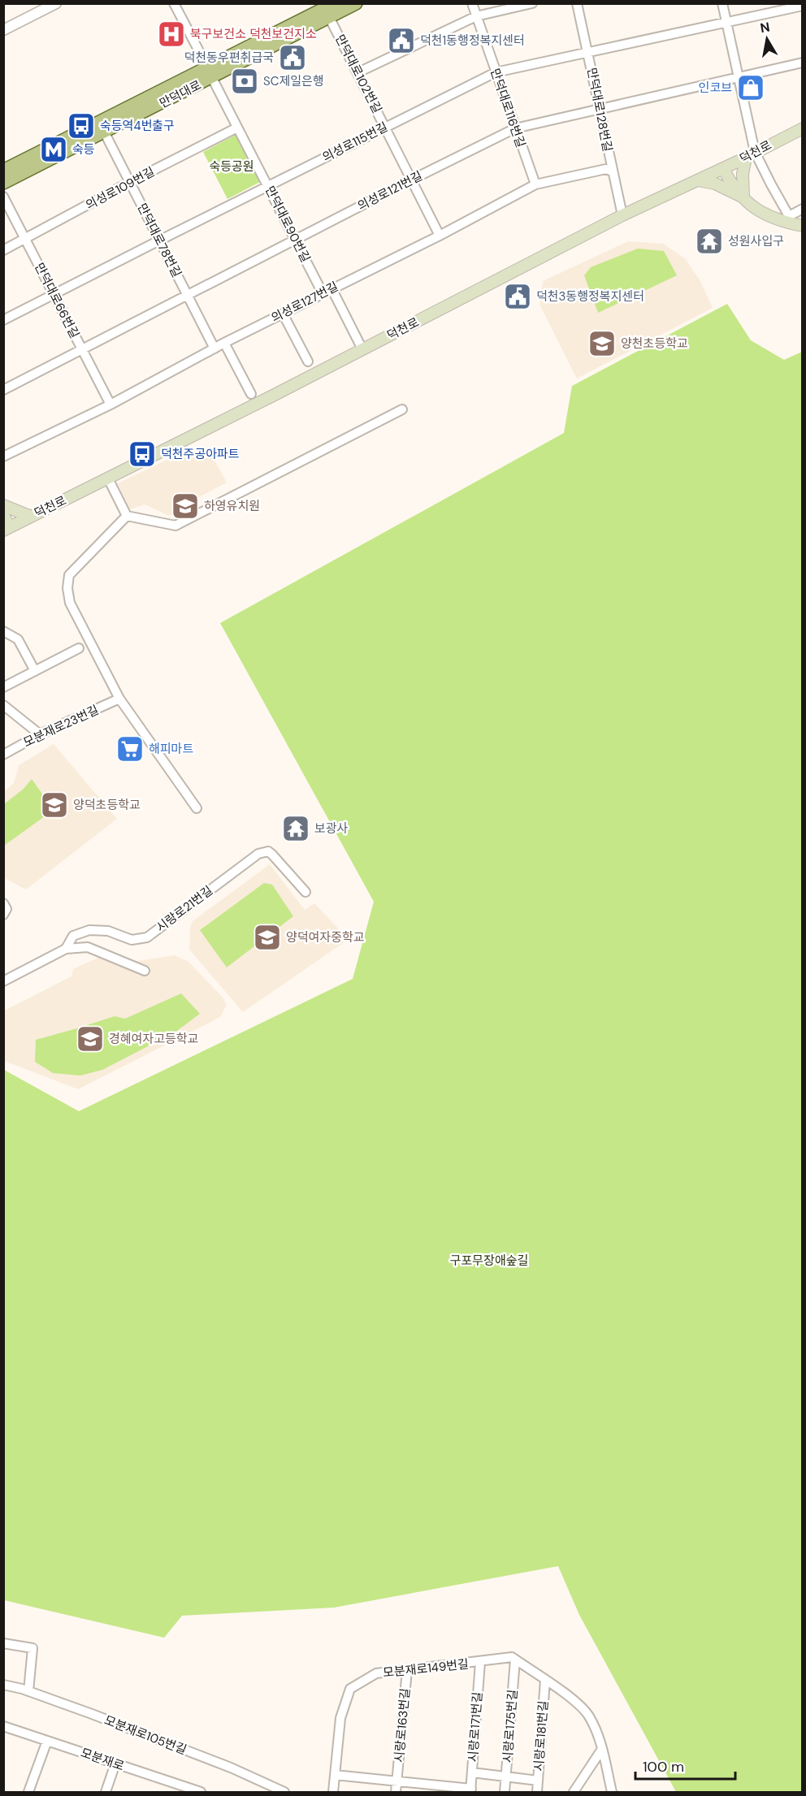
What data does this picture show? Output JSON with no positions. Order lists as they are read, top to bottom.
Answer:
{
  "streets": {
    "main road": ["만덕대로", "덕천로"],
    "street": [
      "만덕대로102번길",
      "만덕대로116번길",
      "만덕대로128번길",
      "의성로115번길",
      "의성로109번길",
      "의성로121번길",
      "만덕대로90번길",
      "만덕대로78번길",
      "만덕대로66번길",
      "의성로127번길",
      "모분재로23번길",
      "시랑로21번길",
      "모분재로149번길",
      "시랑로163번길",
      "시랑로175번길",
      "시랑로171번길",
      "모분재로105번길",
      "시랑로181번길",
      "모분재로"
    ]
  },
  "crossings": [
    ["만덕대로102번길", "만덕대로"],
    ["만덕대로102번길", "의성로115번길"],
    ["만덕대로102번길", "의성로121번길"],
    ["만덕대로102번길", "의성로127번길"],
    ["만덕대로", "만덕대로90번길"],
    ["만덕대로", "만덕대로78번길"],
    ["만덕대로116번길", "의성로115번길"],
    ["만덕대로116번길", "의성로121번길"],
    ["만덕대로116번길", "의성로127번길"],
    ["만덕대로128번길", "의성로115번길"],
    ["만덕대로128번길", "덕천로"],
    ["만덕대로128번길", "의성로121번길"],
    ["만덕대로128번길", "의성로127번길"],
    ["의성로115번길", "만덕대로90번길"],
    ["의성로115번길", "만덕대로78번길"],
    ["의성로115번길", "만덕대로66번길"],
    ["의성로109번길", "만덕대로90번길"],
    ["의성로109번길", "만덕대로78번길"],
    ["의성로109번길", "만덕대로66번길"],
    ["의성로121번길", "만덕대로90번길"],
    ["의성로121번길", "만덕대로78번길"],
    ["의성로121번길", "만덕대로66번길"],
    ["만덕대로90번길", "의성로127번길"],
    ["만덕대로78번길", "의성로127번길"],
    ["만덕대로66번길", "의성로127번길"],
    ["모분재로149번길", "시랑로163번길"],
    ["모분재로149번길", "시랑로175번길"],
    ["모분재로149번길", "시랑로171번길"],
    ["시랑로163번길", "시랑로171번길"]
  ],
  "parks": ["숙등공원", "구포무장애숲길"],
  "places": {
    "hospital": ["북구보건소 덕천보건지소"],
    "public building": ["덕천1동행정복지센터", "덕천동우편취급국", "덕천3동행정복지센터"],
    "bank": ["SC제일은행"],
    "shop": ["인코브"],
    "bus stop": ["숙등역4번출구", "덕천주공아파트"],
    "metro station": ["숙등"],
    "temple": ["성원사입구", "보광사"],
    "school or university": [
      "양천초등학교",
      "하영유치원",
      "양덕초등학교",
      "양덕여자중학교",
      "경혜여자고등학교"
    ],
    "supermarket": ["해피마트"]
  },
  "scale_bar": "100 m",
  "north": "top"
}
